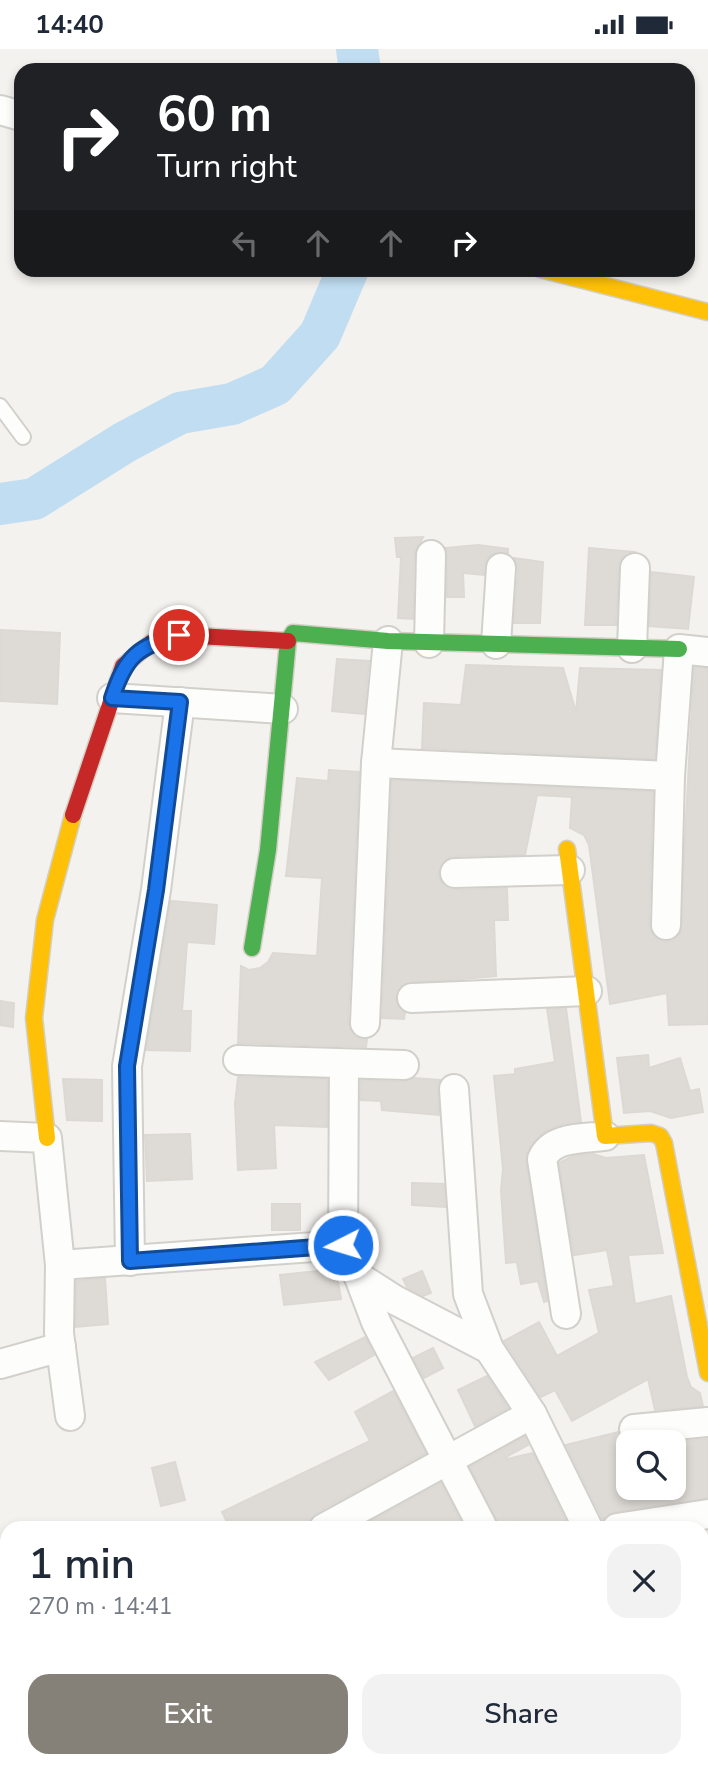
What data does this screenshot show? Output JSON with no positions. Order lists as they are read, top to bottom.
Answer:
{
  "page": {
    "status": "14:40",
    "turn": ["60 m", "Turn right"],
    "heading": ["1 min", "270 m · 14:41"],
    "buttons": ["Exit", "Share"]
  }
}
